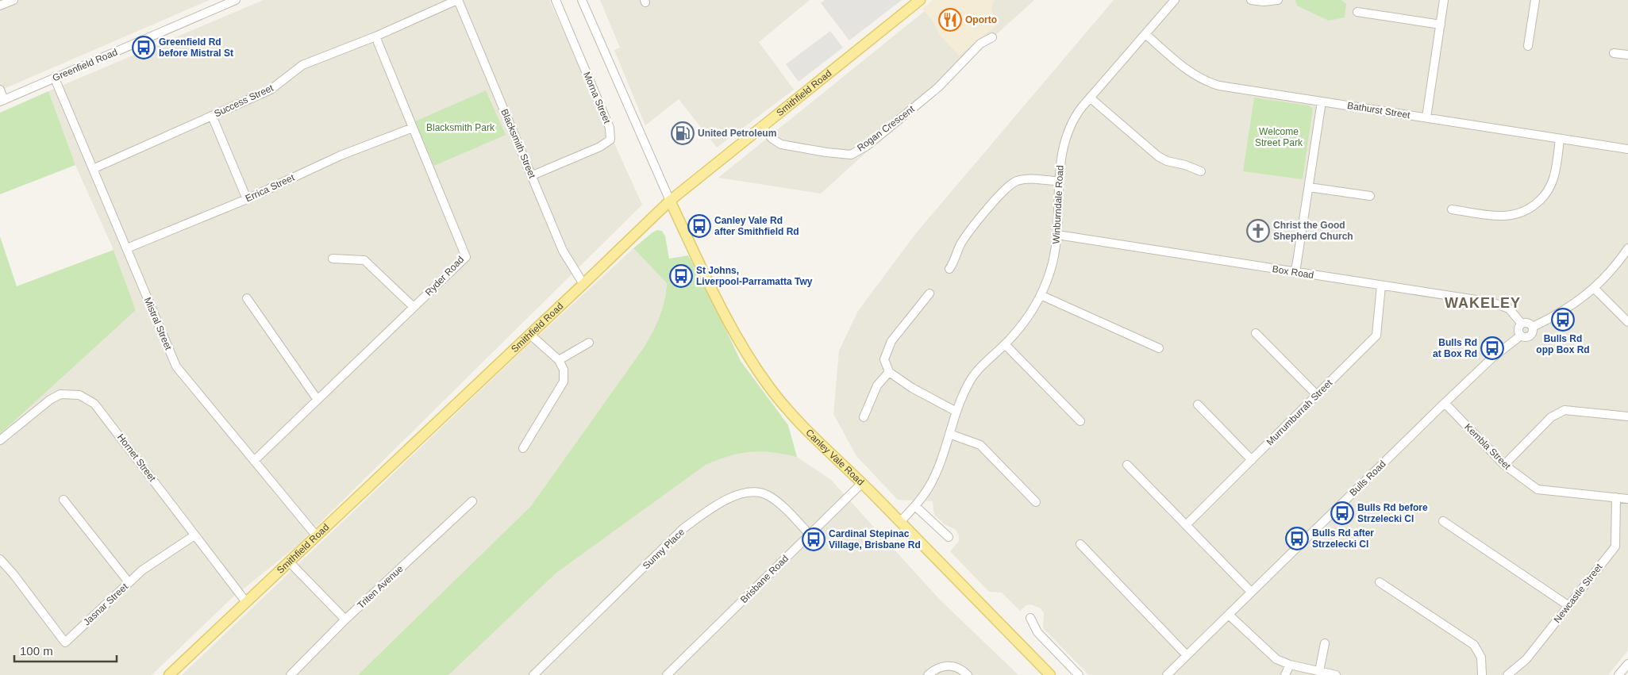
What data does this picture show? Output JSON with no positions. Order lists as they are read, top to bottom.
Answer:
{
  "streets": {
    "main road": ["Smithfield Road", "Canley Vale Road"],
    "street": [
      "Greenfield Road",
      "Morna Street",
      "Success Street",
      "Bathurst Street",
      "Rogan Crescent",
      "Blacksmith Street",
      "Errica Street",
      "Winburndale Road",
      "Box Road",
      "Ryder Road",
      "Mistral Street",
      "Murrumburrah Street",
      "Kembla Street",
      "Hornet Street",
      "Bulls Road",
      "Sunny Place",
      "Brisbane Road",
      "Triten Avenue",
      "Newcastle Street",
      "Jasnar Street"
    ]
  },
  "crossings": [
    ["Greenfield Road", "Mistral Street"],
    ["Smithfield Road", "Rogan Crescent"],
    ["Smithfield Road", "Blacksmith Street"],
    ["Smithfield Road", "Mistral Street"],
    ["Smithfield Road", "Canley Vale Road"],
    ["Smithfield Road", "Hornet Street"],
    ["Morna Street", "Blacksmith Street"],
    ["Success Street", "Blacksmith Street"],
    ["Success Street", "Ryder Road"],
    ["Success Street", "Mistral Street"],
    ["Bathurst Street", "Winburndale Road"],
    ["Errica Street", "Ryder Road"],
    ["Errica Street", "Mistral Street"],
    ["Winburndale Road", "Box Road"],
    ["Winburndale Road", "Canley Vale Road"],
    ["Box Road", "Murrumburrah Street"],
    ["Box Road", "Bulls Road"],
    ["Ryder Road", "Mistral Street"],
    ["Kembla Street", "Bulls Road"],
    ["Kembla Street", "Newcastle Street"],
    ["Canley Vale Road", "Brisbane Road"],
    ["Hornet Street", "Jasnar Street"],
    ["Sunny Place", "Brisbane Road"]
  ],
  "districts": ["WAKELEY"],
  "parks": ["Blacksmith Park", "Welcome Street Park"],
  "places": {
    "restaurant": ["Oporto"],
    "bus stop": [
      "Greenfield Rd before Mistral St",
      "Canley Vale Rd after Smithfield Rd",
      "St Johns, Liverpool-Parramatta Twy",
      "Bulls Rd opp Box Rd",
      "Bulls Rd at Box Rd",
      "Bulls Rd before Strzelecki Cl",
      "Bulls Rd after Strzelecki Cl",
      "Cardinal Stepinac Village, Brisbane Rd"
    ],
    "fuel station": ["United Petroleum"],
    "church": ["Christ the Good Shepherd Church"]
  },
  "scale_bar": "100 m"
}
